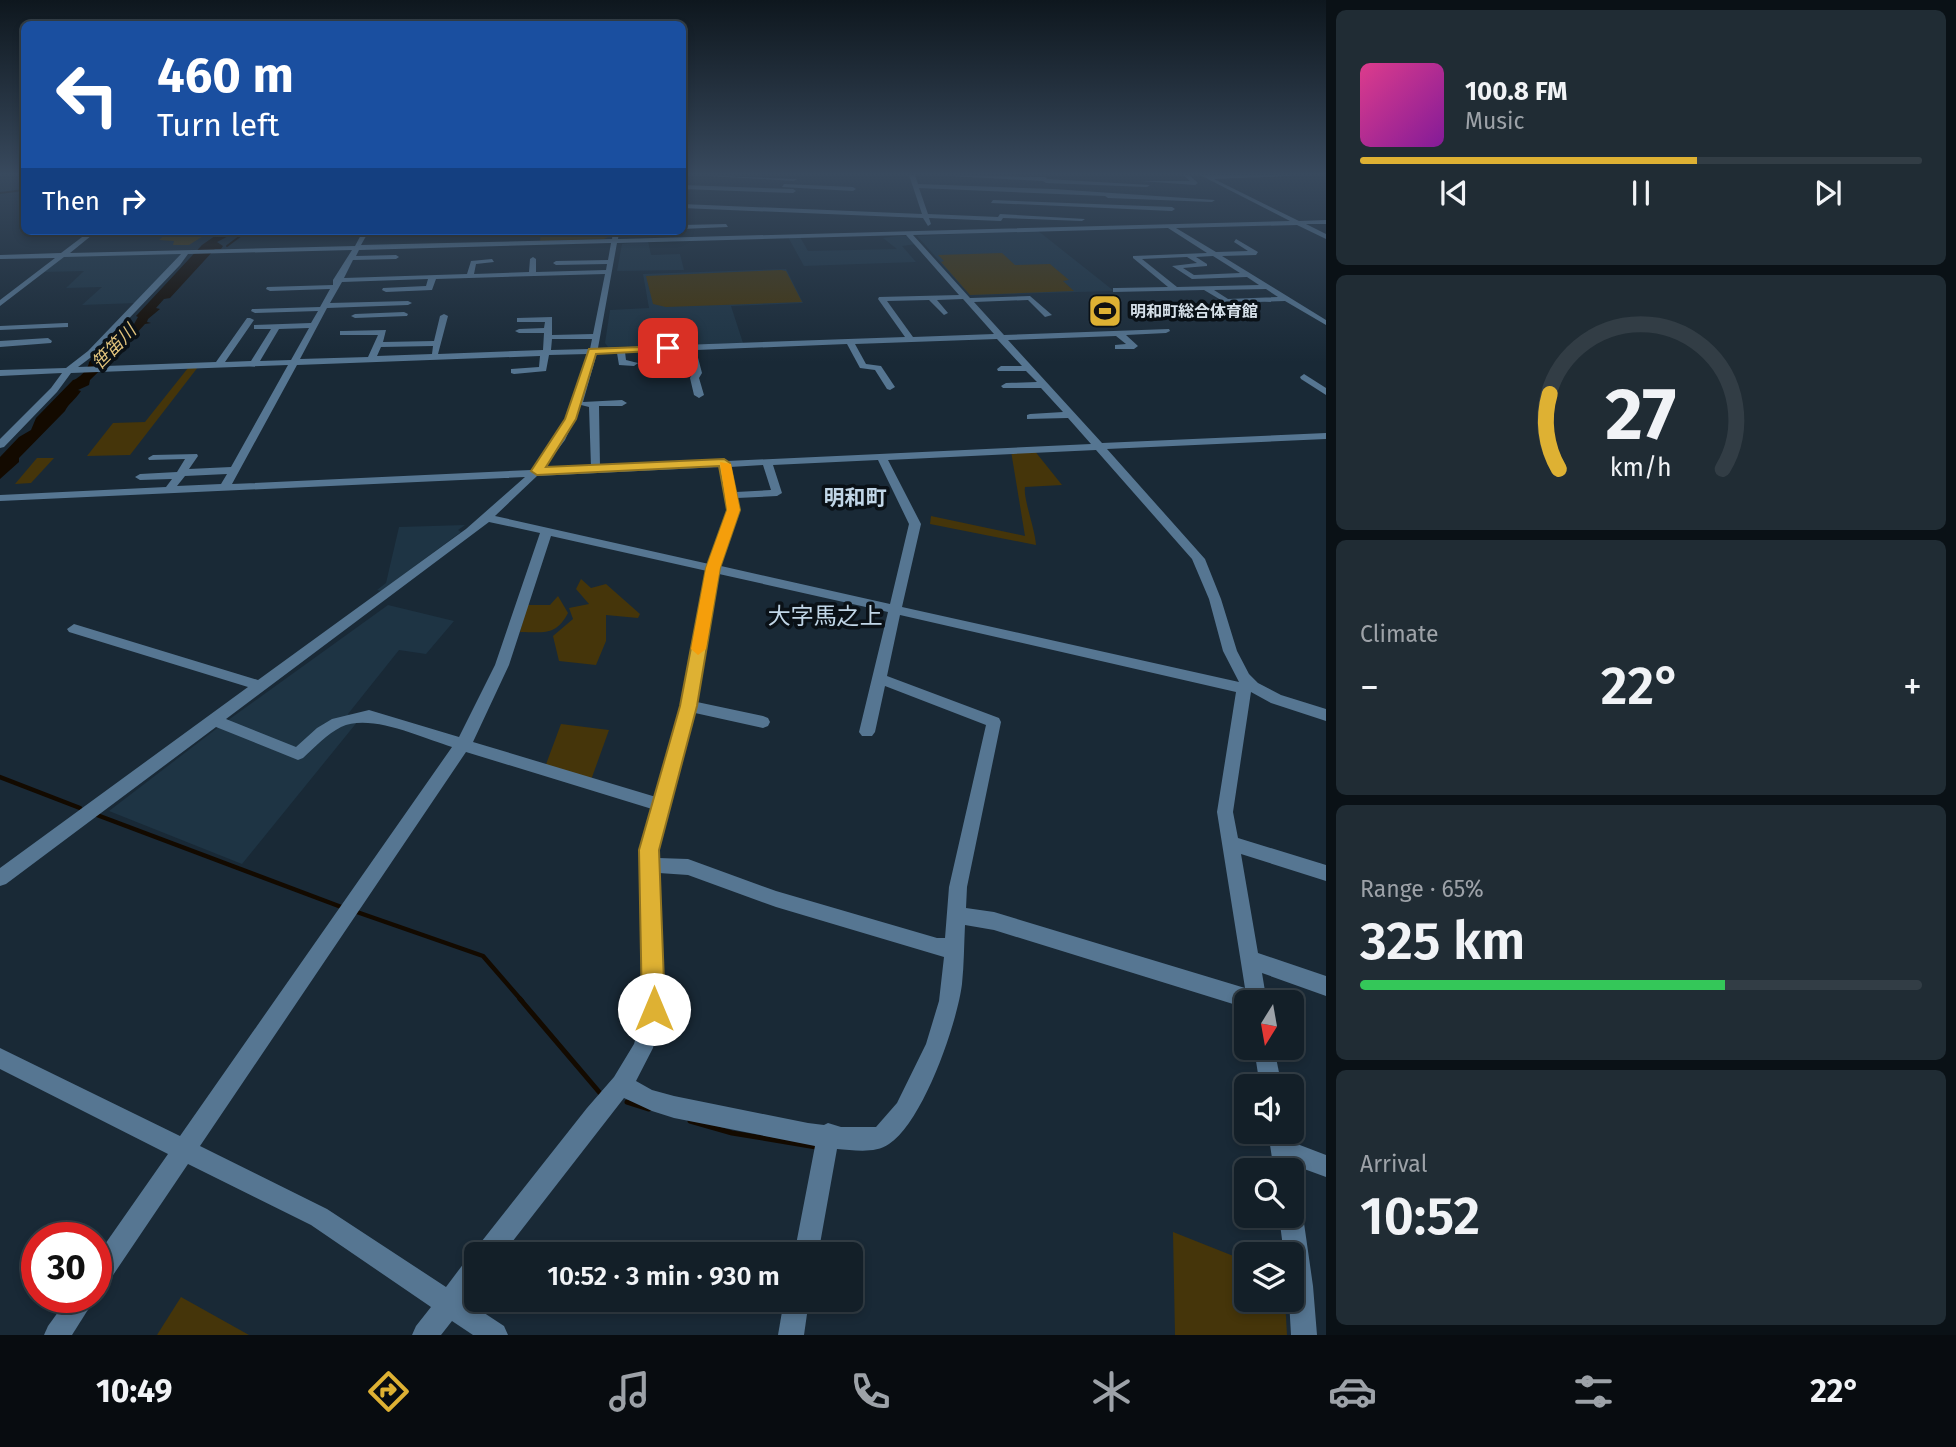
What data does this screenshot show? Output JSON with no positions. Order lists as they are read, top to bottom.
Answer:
{
  "districts": ["明和町", "大字馬之上"],
  "water": ["笹笛川"],
  "places": {
    "sports": ["明和町総合体育館"]
  },
  "north": "bottom",
  "page": {
    "turn": ["460 m", "Turn left"],
    "song": ["100.8 FM", "Music"],
    "then": "Then",
    "tile": [
      "Climate",
      ["Range · 65%", "325 km"],
      ["Arrival", "10:52"]
    ],
    "heat": ["−", "22°", "+"],
    "limit": "30",
    "trip": "10:52 · 3 min · 930 m",
    "tabs": ["10:49", "22°"],
    "gauge": ["27", "km/h"]
  }
}
